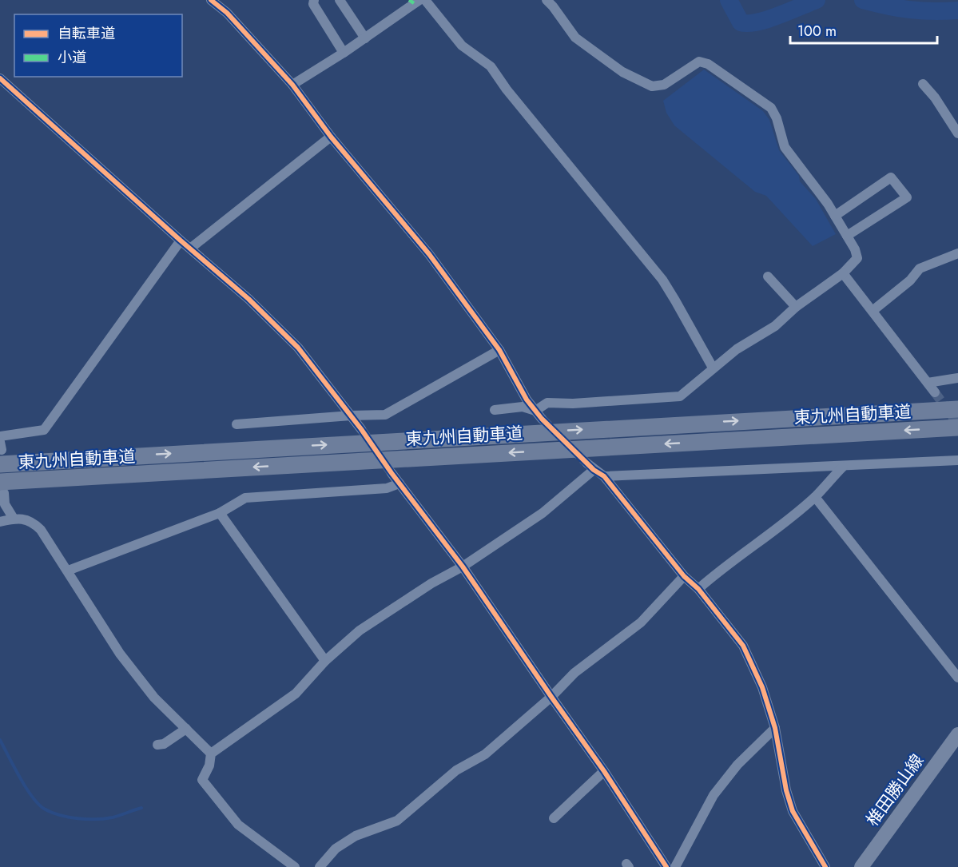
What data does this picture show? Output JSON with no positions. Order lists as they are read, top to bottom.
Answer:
{
  "streets": {
    "highway": ["東九州自動車道"],
    "main road": ["椎田勝山線"]
  },
  "legend": ["自転車道", "小道"],
  "scale_bar": "100 m"
}
